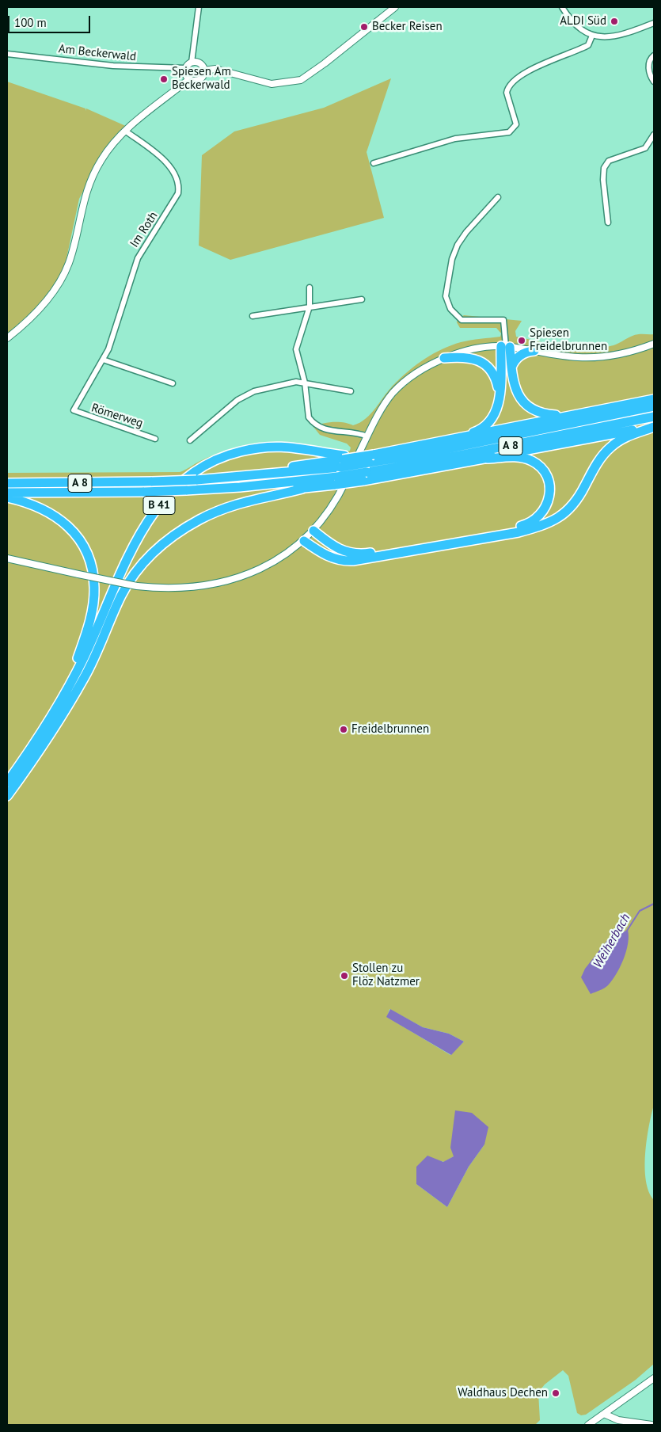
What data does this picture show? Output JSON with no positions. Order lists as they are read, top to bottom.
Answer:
{
  "streets": {
    "highway": ["A 8", "B 41"],
    "street": ["Am Beckerwald", "Im Roth", "Römerweg"]
  },
  "crossings": [
    ["Im Roth", "Römerweg"],
    ["A 8", "B 41"]
  ],
  "water": ["Weiherbach"],
  "places": [
    "ALDI Süd",
    "Becker Reisen",
    "Spiesen Am Beckerwald",
    "Spiesen Freidelbrunnen",
    "Freidelbrunnen",
    "Stollen zu Flöz Natzmer",
    "Waldhaus Dechen"
  ],
  "scale_bar": "100 m"
}
